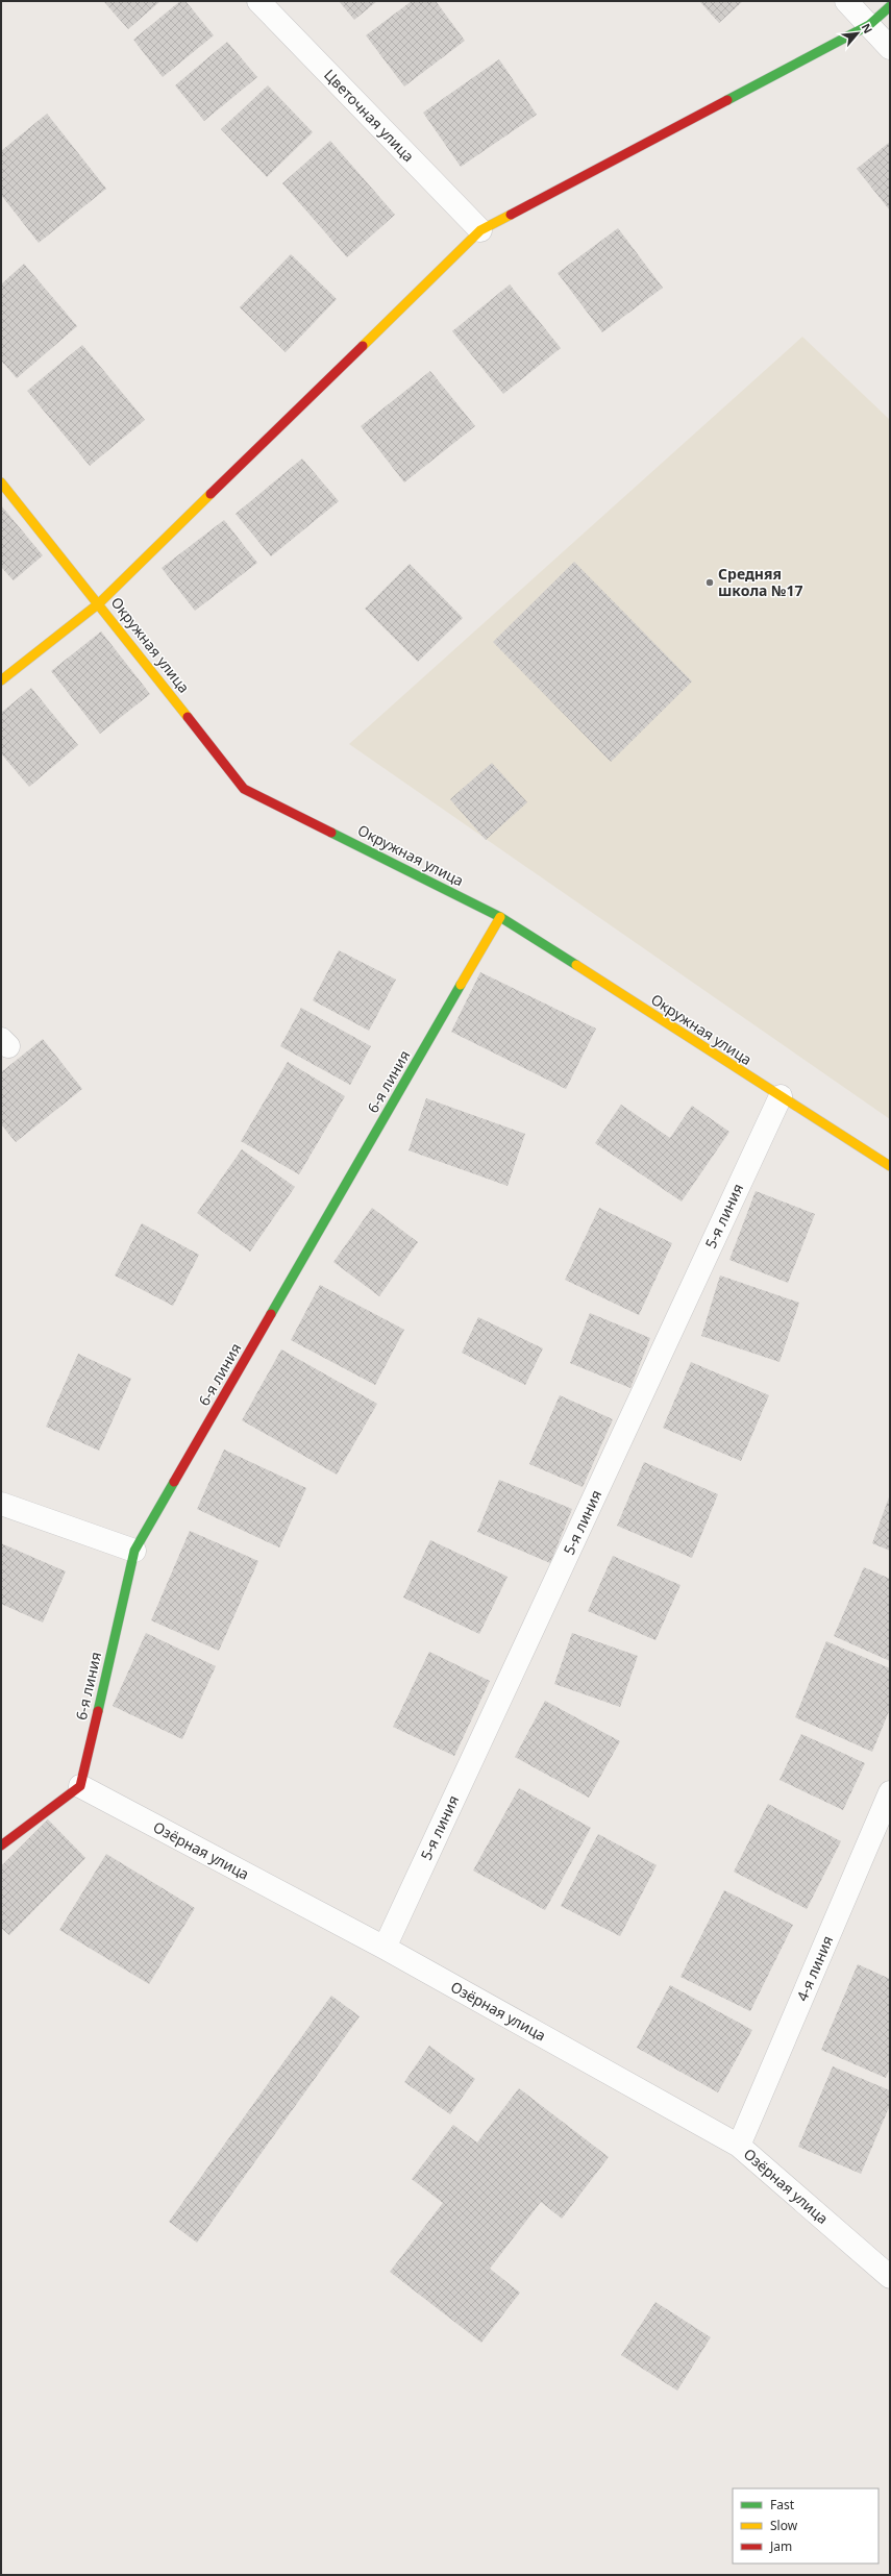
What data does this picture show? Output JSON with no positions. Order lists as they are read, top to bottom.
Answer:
{
  "streets": {
    "street": [
      "Цветочная улица",
      "Окружная улица",
      "6-я линия",
      "5-я линия",
      "Озёрная улица",
      "4-я линия"
    ]
  },
  "crossings": [
    ["Окружная улица", "6-я линия"],
    ["Окружная улица", "5-я линия"],
    ["6-я линия", "Озёрная улица"],
    ["5-я линия", "Озёрная улица"],
    ["Озёрная улица", "4-я линия"]
  ],
  "places": ["Средняя школа №17"],
  "legend": ["Fast", "Slow", "Jam"],
  "north": "top right"
}
